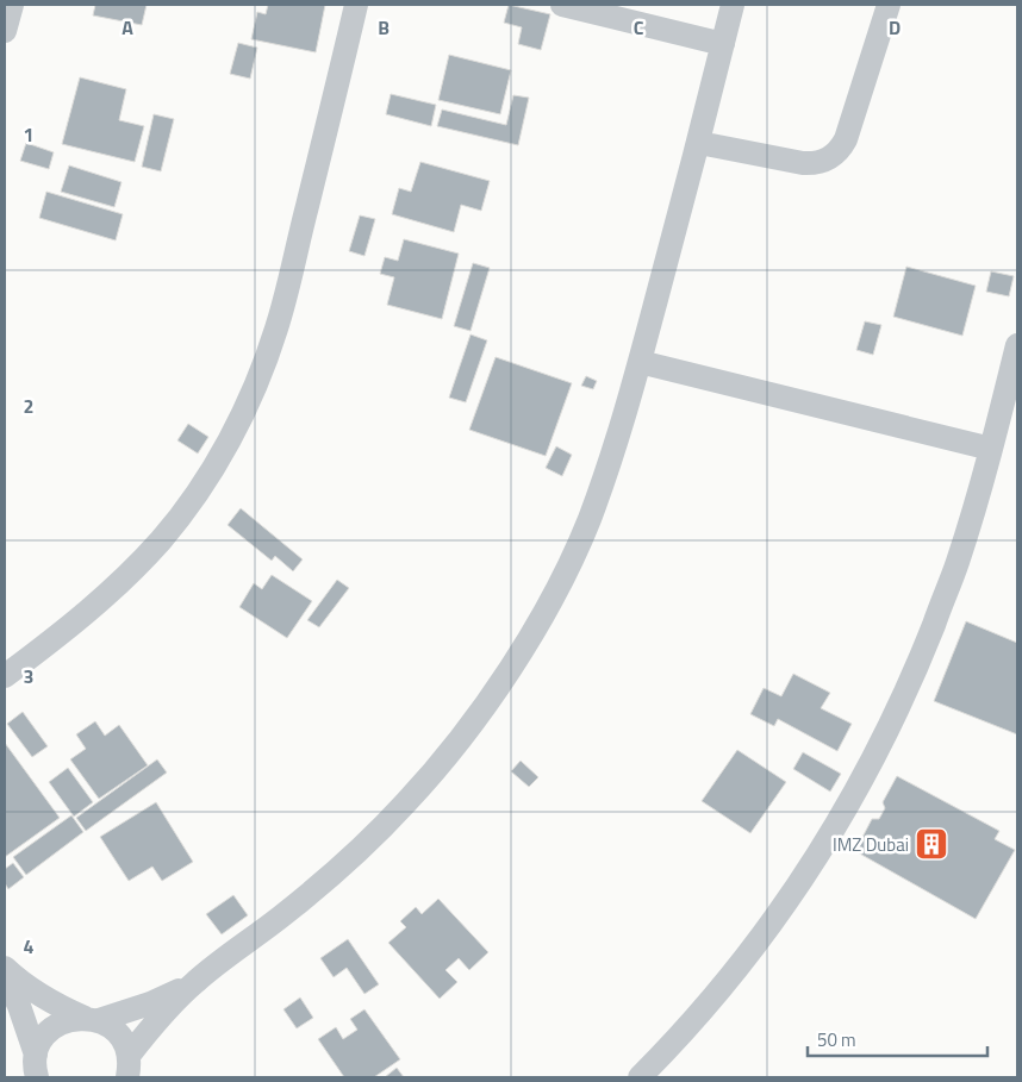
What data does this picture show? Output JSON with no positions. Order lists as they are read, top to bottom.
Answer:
{
  "places": {
    "building": ["IMZ Dubai"]
  },
  "scale_bar": "50 m",
  "grid": {
    "columns": [
      "A",
      "B",
      "C",
      "D"
    ],
    "rows": [
      "1",
      "2",
      "3",
      "4"
    ]
  }
}
